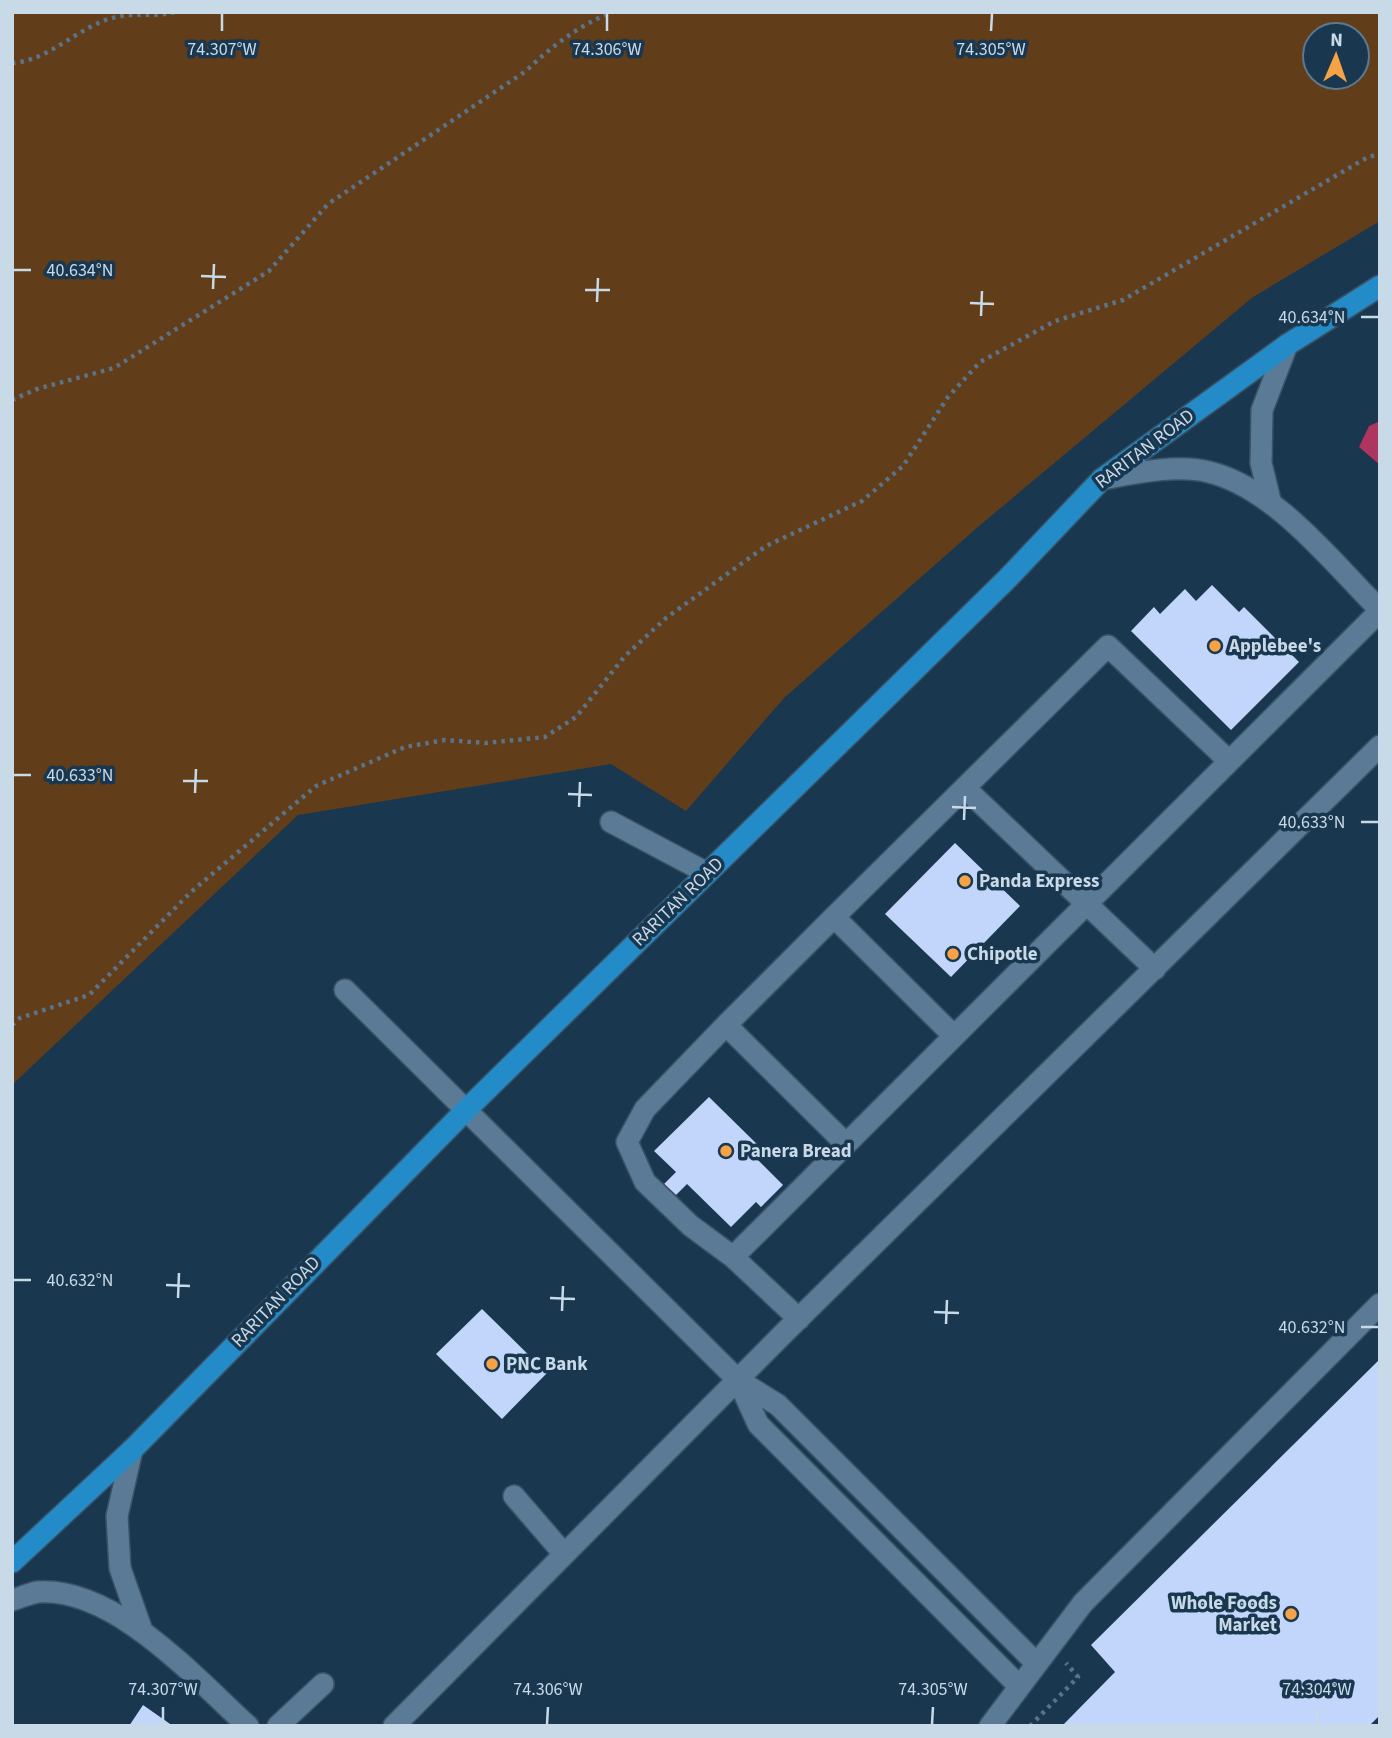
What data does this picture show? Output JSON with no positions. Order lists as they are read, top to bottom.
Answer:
{
  "streets": {
    "main road": ["RARITAN ROAD"]
  },
  "places": [
    "Applebee's",
    "Panda Express",
    "Chipotle",
    "Panera Bread",
    "PNC Bank",
    "Whole Foods Market"
  ],
  "north": "top",
  "coordinates": [
    "74.307°W",
    "74.306°W",
    "74.305°W",
    "40.634°N",
    "40.633°N",
    "40.632°N",
    "74.304°W"
  ]
}
